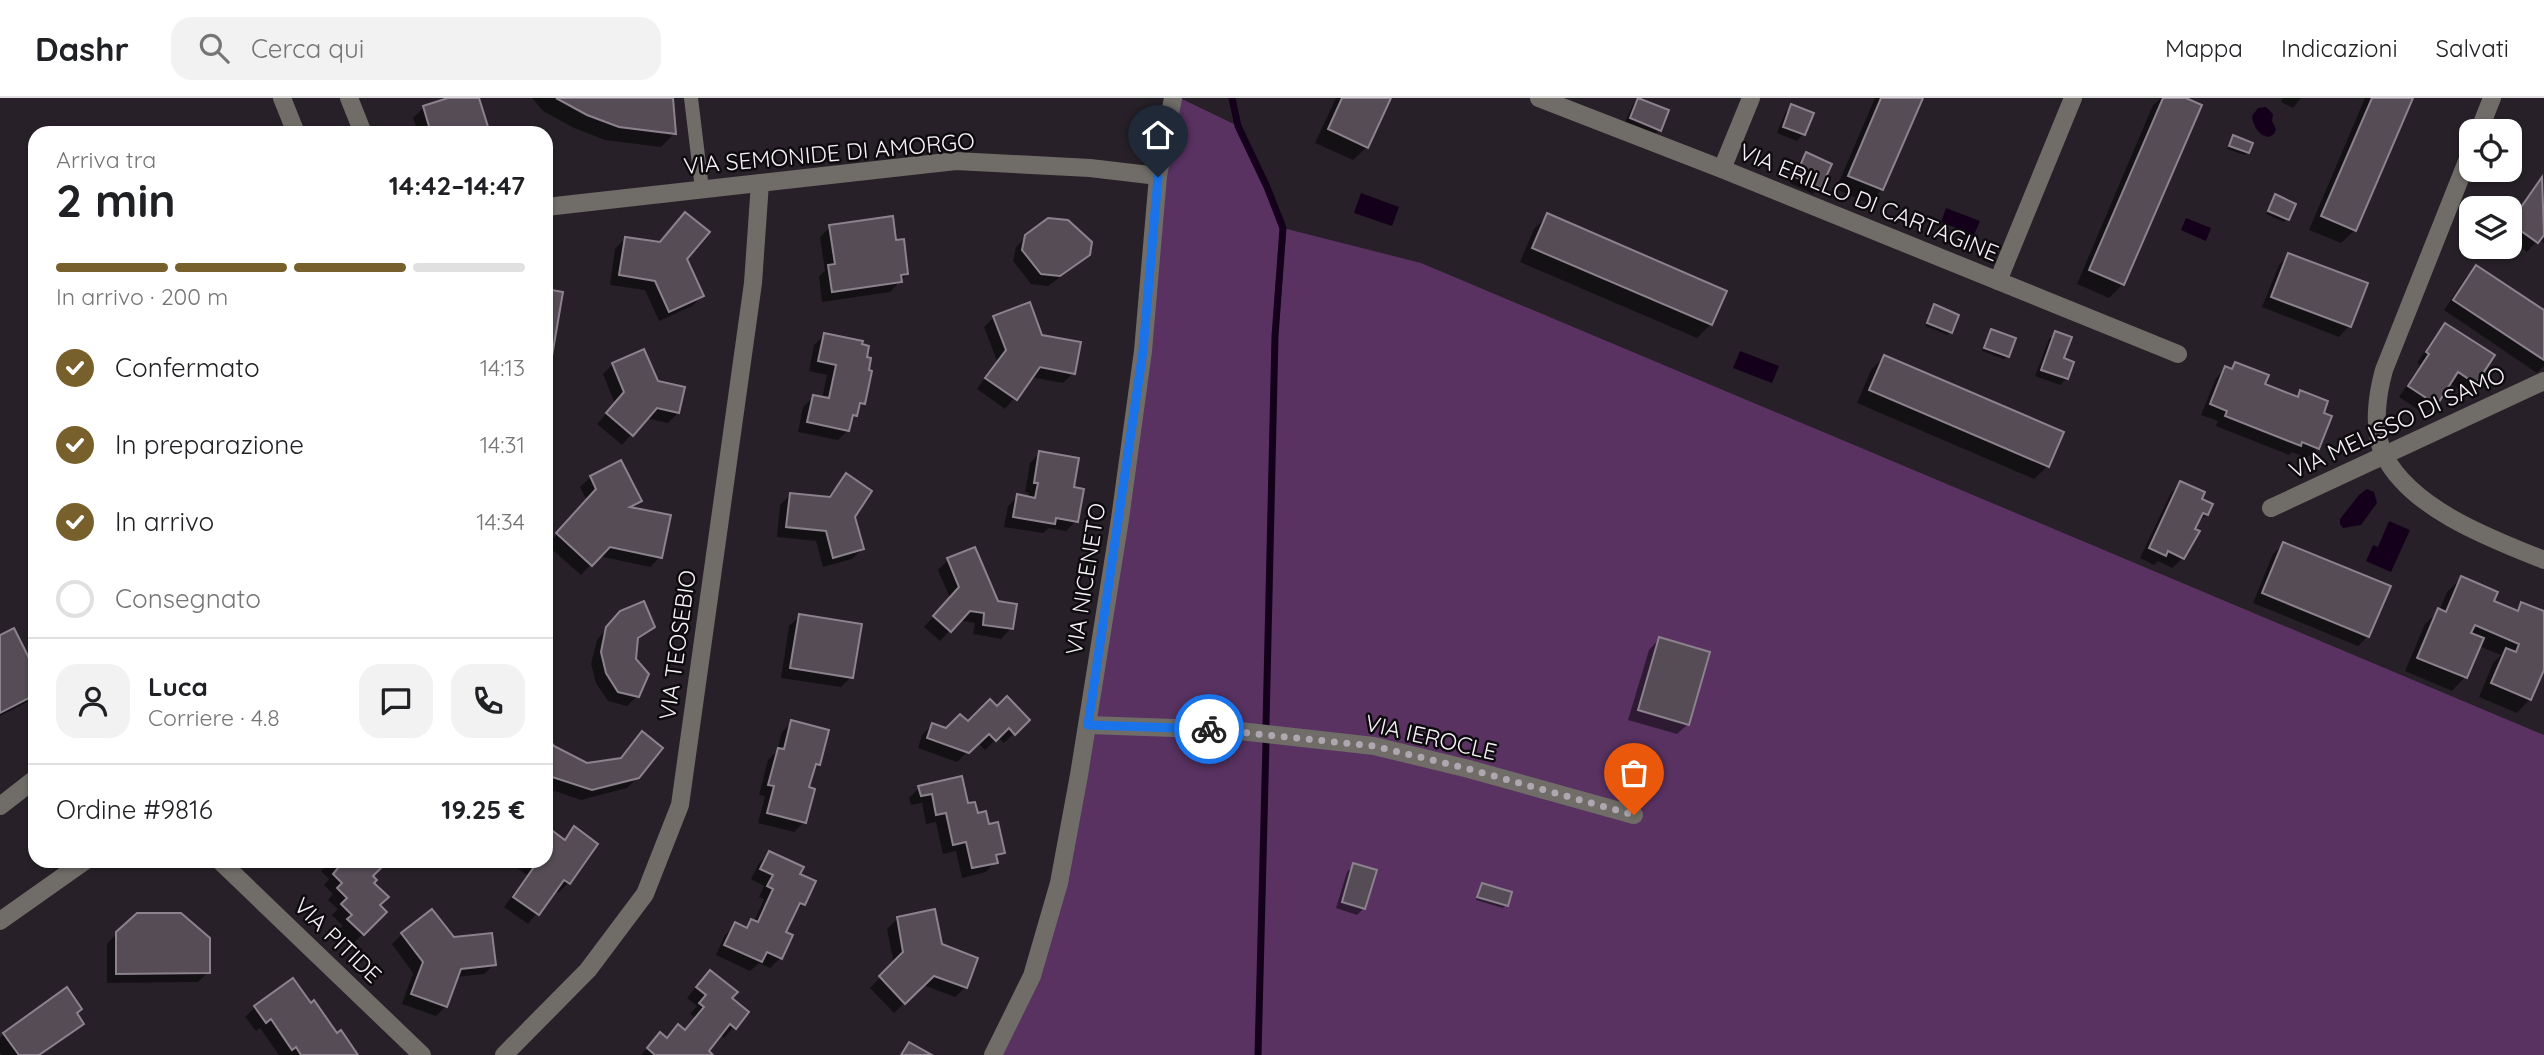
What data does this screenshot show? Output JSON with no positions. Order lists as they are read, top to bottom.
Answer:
{
  "streets": {
    "street": [
      "VIA SEMONIDE DI AMORGO",
      "VIA ERILLO DI CARTAGINE",
      "VIA MELISSO DI SAMO",
      "VIA NICENETO",
      "VIA TEOSEBIO",
      "VIA IEROCLE",
      "VIA PITIDE"
    ]
  },
  "crossings": [
    ["VIA SEMONIDE DI AMORGO", "VIA NICENETO"],
    ["VIA SEMONIDE DI AMORGO", "VIA TEOSEBIO"],
    ["VIA NICENETO", "VIA IEROCLE"]
  ],
  "page": {
    "header": "Dashr",
    "search": "Cerca qui",
    "nav": ["Mappa", "Indicazioni", "Salvati"],
    "heading": ["2 min", "Arriva tra", "14:42–14:47"],
    "panel": [
      "Luca",
      "Corriere · 4.8",
      "Ordine #9816",
      "19.25 €"
    ],
    "bar": "In arrivo · 200 m",
    "list": [
      ["Confermato", "14:13"],
      ["In preparazione", "14:31"],
      ["In arrivo", "14:34"],
      "Consegnato"
    ]
  }
}
